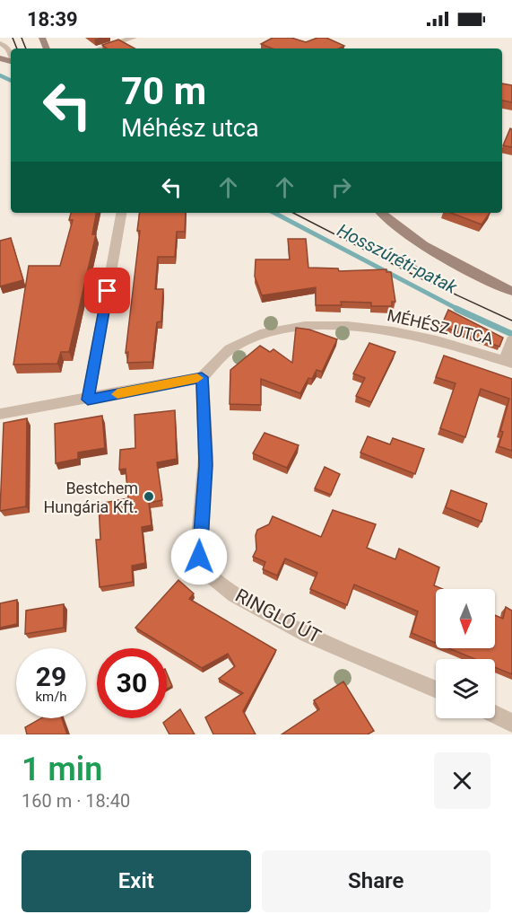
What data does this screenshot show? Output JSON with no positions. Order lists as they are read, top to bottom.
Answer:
{
  "streets": {
    "street": ["MÉHÉSZ UTCA", "RINGLÓ ÚT"]
  },
  "crossings": [
    ["MÉHÉSZ UTCA", "RINGLÓ ÚT"]
  ],
  "water": ["Hosszúréti-patak"],
  "places": ["Bestchem Hungária Kft."],
  "north": "bottom",
  "page": {
    "status": "18:39",
    "turn": ["70 m", "Méhész utca"],
    "speed": "29 km/h",
    "limit": "30",
    "heading": ["1 min", "160 m · 18:40"],
    "buttons": ["Exit", "Share"]
  }
}
